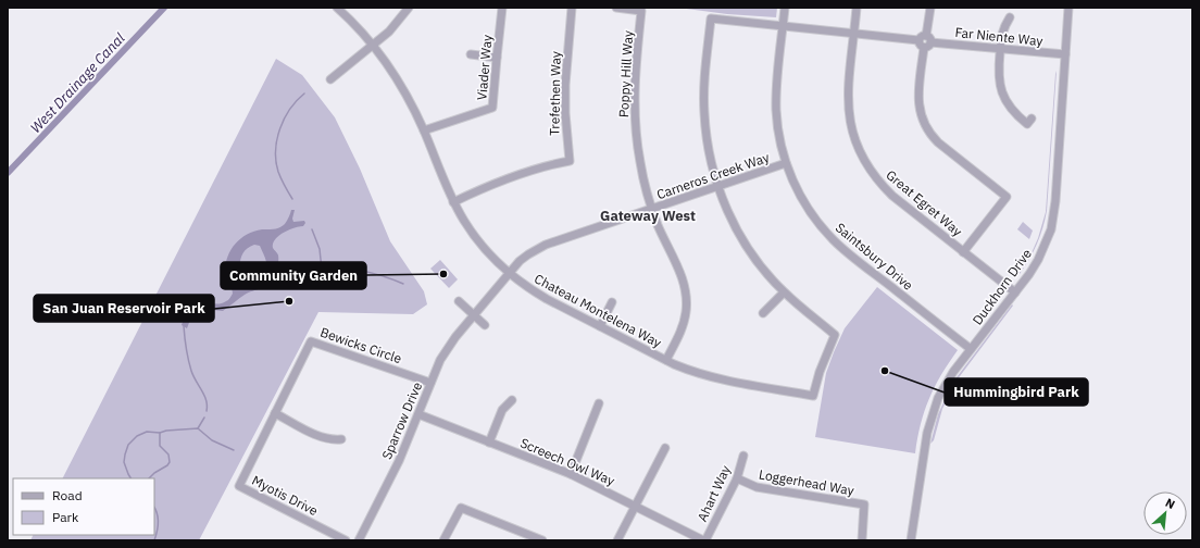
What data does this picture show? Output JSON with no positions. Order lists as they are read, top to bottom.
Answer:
{
  "streets": {
    "street": [
      "Far Niente Way",
      "Viader Way",
      "Poppy Hill Way",
      "Trefethen Way",
      "Carneros Creek Way",
      "Great Egret Way",
      "Saintsbury Drive",
      "Duckhorn Drive",
      "Chateau Montelena Way",
      "Bewicks Circle",
      "Sparrow Drive",
      "Screech Owl Way",
      "Loggerhead Way",
      "Ahart Way",
      "Myotis Drive"
    ]
  },
  "crossings": [
    ["Far Niente Way", "Duckhorn Drive"],
    ["Viader Way", "Chateau Montelena Way"],
    ["Poppy Hill Way", "Carneros Creek Way"],
    ["Poppy Hill Way", "Chateau Montelena Way"],
    ["Trefethen Way", "Chateau Montelena Way"],
    ["Carneros Creek Way", "Saintsbury Drive"],
    ["Carneros Creek Way", "Chateau Montelena Way"],
    ["Carneros Creek Way", "Sparrow Drive"],
    ["Great Egret Way", "Duckhorn Drive"],
    ["Saintsbury Drive", "Duckhorn Drive"],
    ["Bewicks Circle", "Sparrow Drive"],
    ["Bewicks Circle", "Myotis Drive"],
    ["Sparrow Drive", "Screech Owl Way"],
    ["Screech Owl Way", "Ahart Way"],
    ["Loggerhead Way", "Ahart Way"]
  ],
  "districts": ["Gateway West"],
  "water": ["West Drainage Canal"],
  "places": ["Community Garden", "San Juan Reservoir Park", "Hummingbird Park"],
  "legend": ["Road", "Park"],
  "north": "top right"
}
